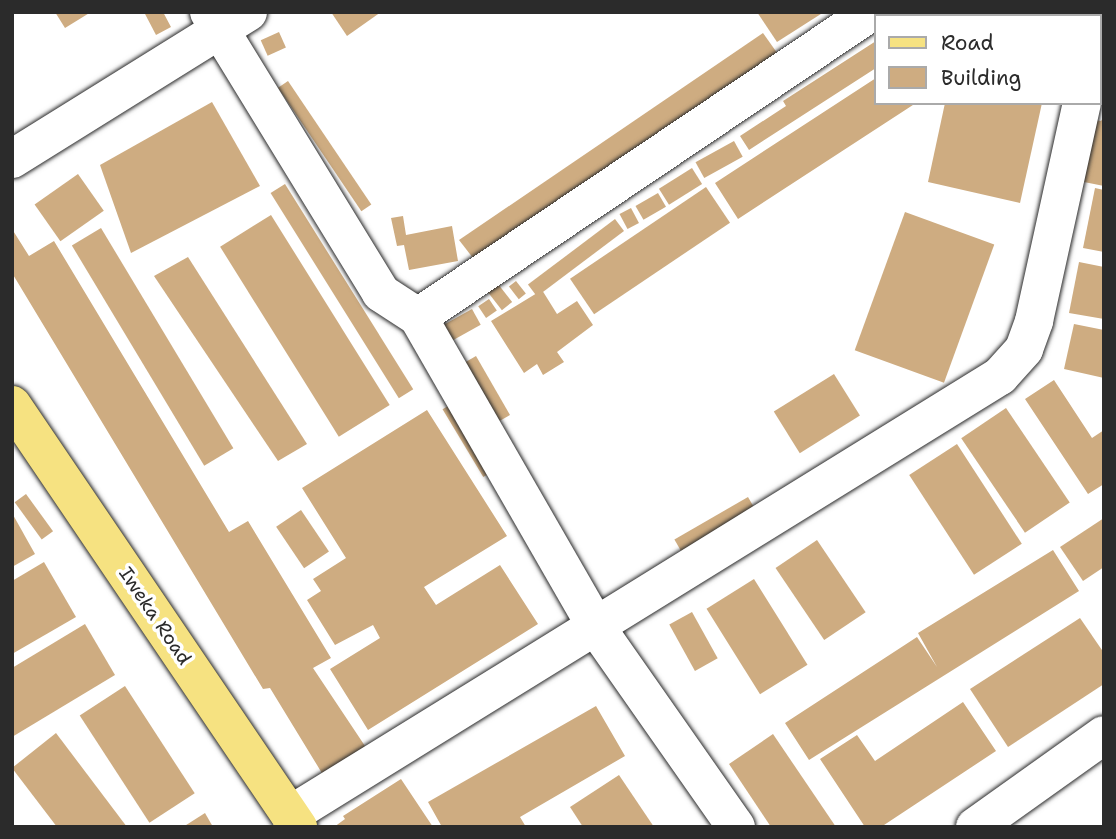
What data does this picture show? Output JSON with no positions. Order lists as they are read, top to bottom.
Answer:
{
  "streets": {
    "main road": ["Iweka Road"]
  },
  "legend": ["Road", "Building"]
}
